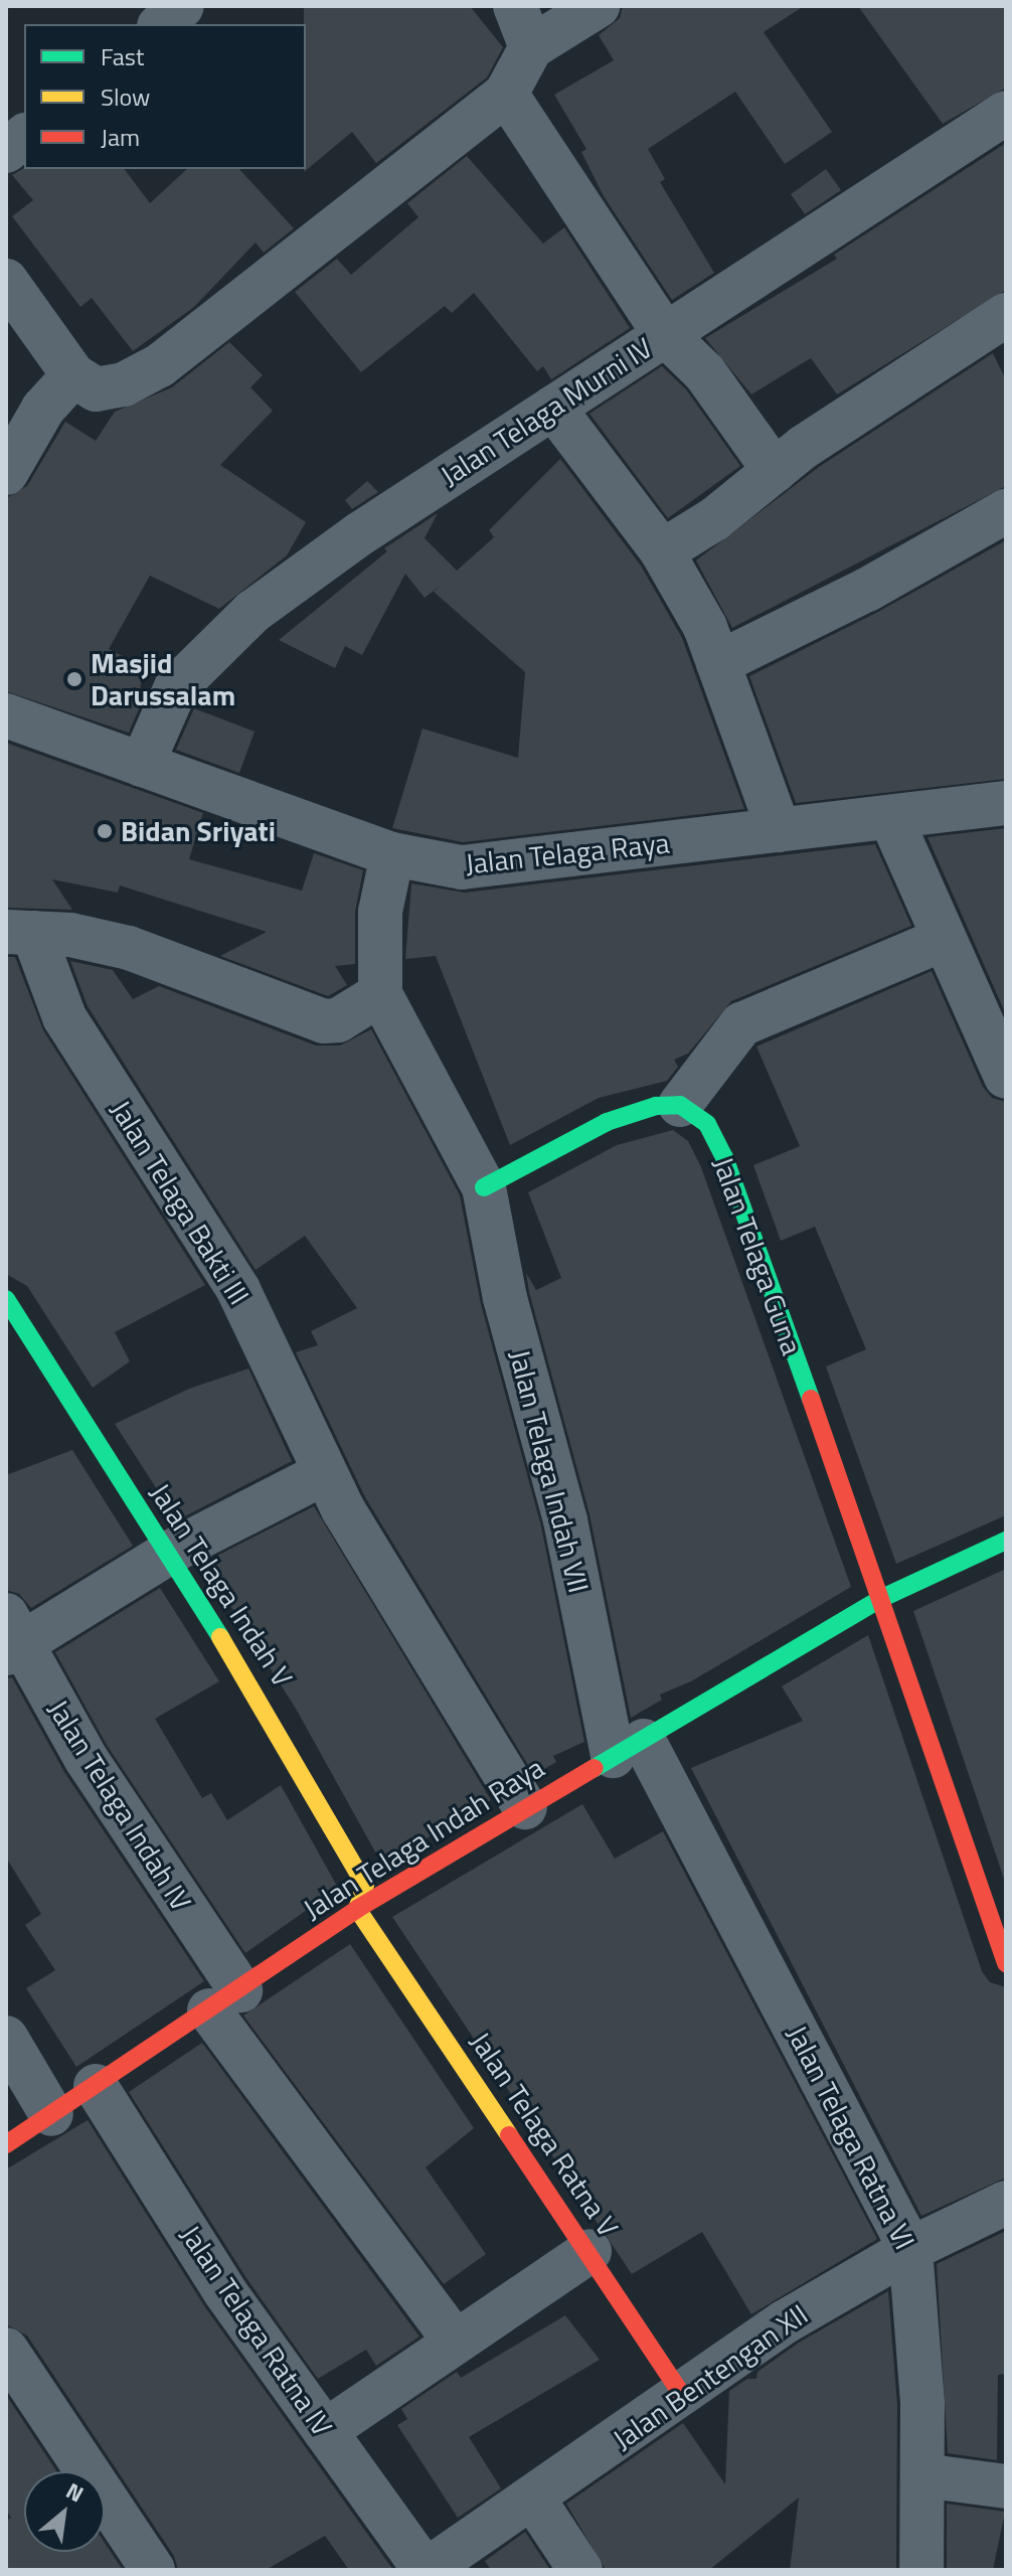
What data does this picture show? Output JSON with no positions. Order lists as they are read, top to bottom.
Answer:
{
  "streets": {
    "street": [
      "Jalan Telaga Murni IV",
      "Jalan Telaga Raya",
      "Jalan Telaga Bakti III",
      "Jalan Telaga Guna",
      "Jalan Telaga Indah VII",
      "Jalan Telaga Indah V",
      "Jalan Telaga Indah IV",
      "Jalan Telaga Indah Raya",
      "Jalan Telaga Ratna V",
      "Jalan Telaga Ratna VI",
      "Jalan Telaga Ratna IV",
      "Jalan Bentengan XII"
    ]
  },
  "crossings": [
    ["Jalan Telaga Murni IV", "Jalan Telaga Raya"],
    ["Jalan Telaga Bakti III", "Jalan Telaga Indah Raya"],
    ["Jalan Telaga Guna", "Jalan Telaga Indah Raya"],
    ["Jalan Telaga Indah VII", "Jalan Telaga Indah Raya"],
    ["Jalan Telaga Indah VII", "Jalan Telaga Ratna VI"],
    ["Jalan Telaga Indah V", "Jalan Telaga Indah Raya"],
    ["Jalan Telaga Indah V", "Jalan Telaga Ratna V"],
    ["Jalan Telaga Indah IV", "Jalan Telaga Indah Raya"],
    ["Jalan Telaga Indah Raya", "Jalan Telaga Ratna V"],
    ["Jalan Telaga Indah Raya", "Jalan Telaga Ratna VI"],
    ["Jalan Telaga Indah Raya", "Jalan Telaga Ratna IV"],
    ["Jalan Telaga Ratna V", "Jalan Bentengan XII"],
    ["Jalan Telaga Ratna VI", "Jalan Bentengan XII"],
    ["Jalan Telaga Ratna IV", "Jalan Bentengan XII"]
  ],
  "places": ["Masjid Darussalam", "Bidan Sriyati"],
  "legend": ["Fast", "Slow", "Jam"],
  "north": "top right"
}
